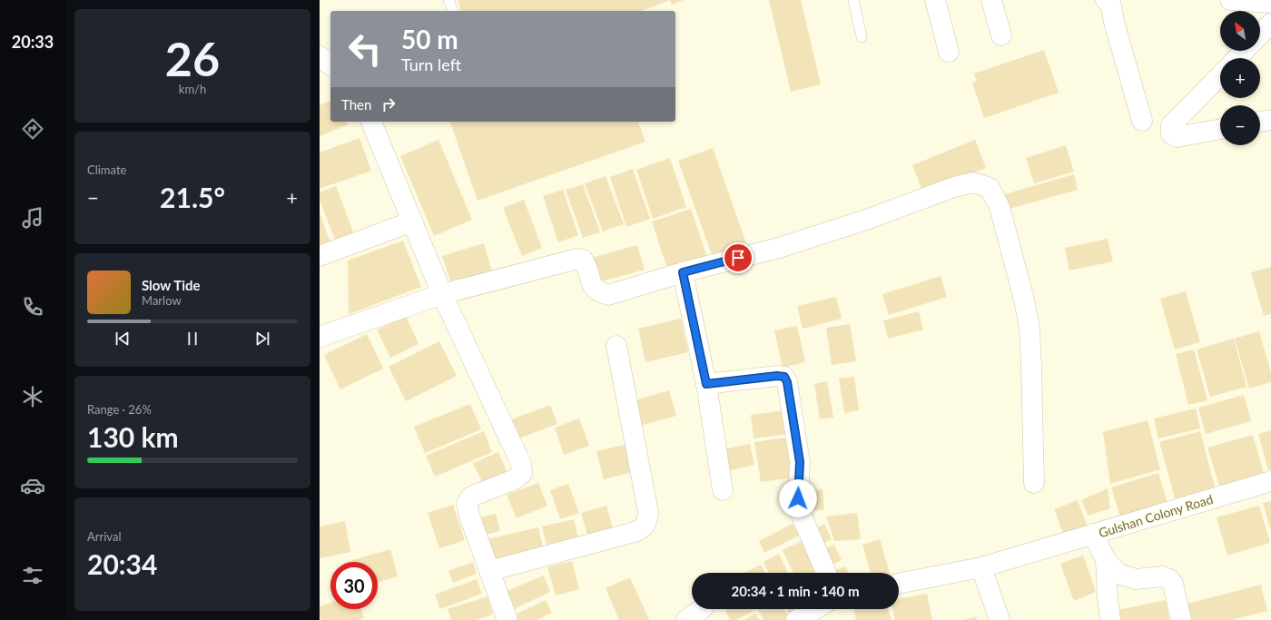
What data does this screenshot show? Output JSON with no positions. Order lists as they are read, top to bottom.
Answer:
{
  "streets": {
    "street": ["Gulshan Colony Road"]
  },
  "north": "top left",
  "page": {
    "tabs": "20:33",
    "tile": [
      ["26", "km/h"],
      "Climate",
      ["Range · 26%", "130 km"],
      ["Arrival", "20:34"]
    ],
    "map_buttons": ["+", "−"],
    "turn": ["50 m", "Turn left"],
    "then": "Then",
    "heat": ["−", "21.5°", "+"],
    "song": ["Slow Tide", "Marlow"],
    "limit": "30",
    "trip": "20:34 · 1 min · 140 m"
  }
}
